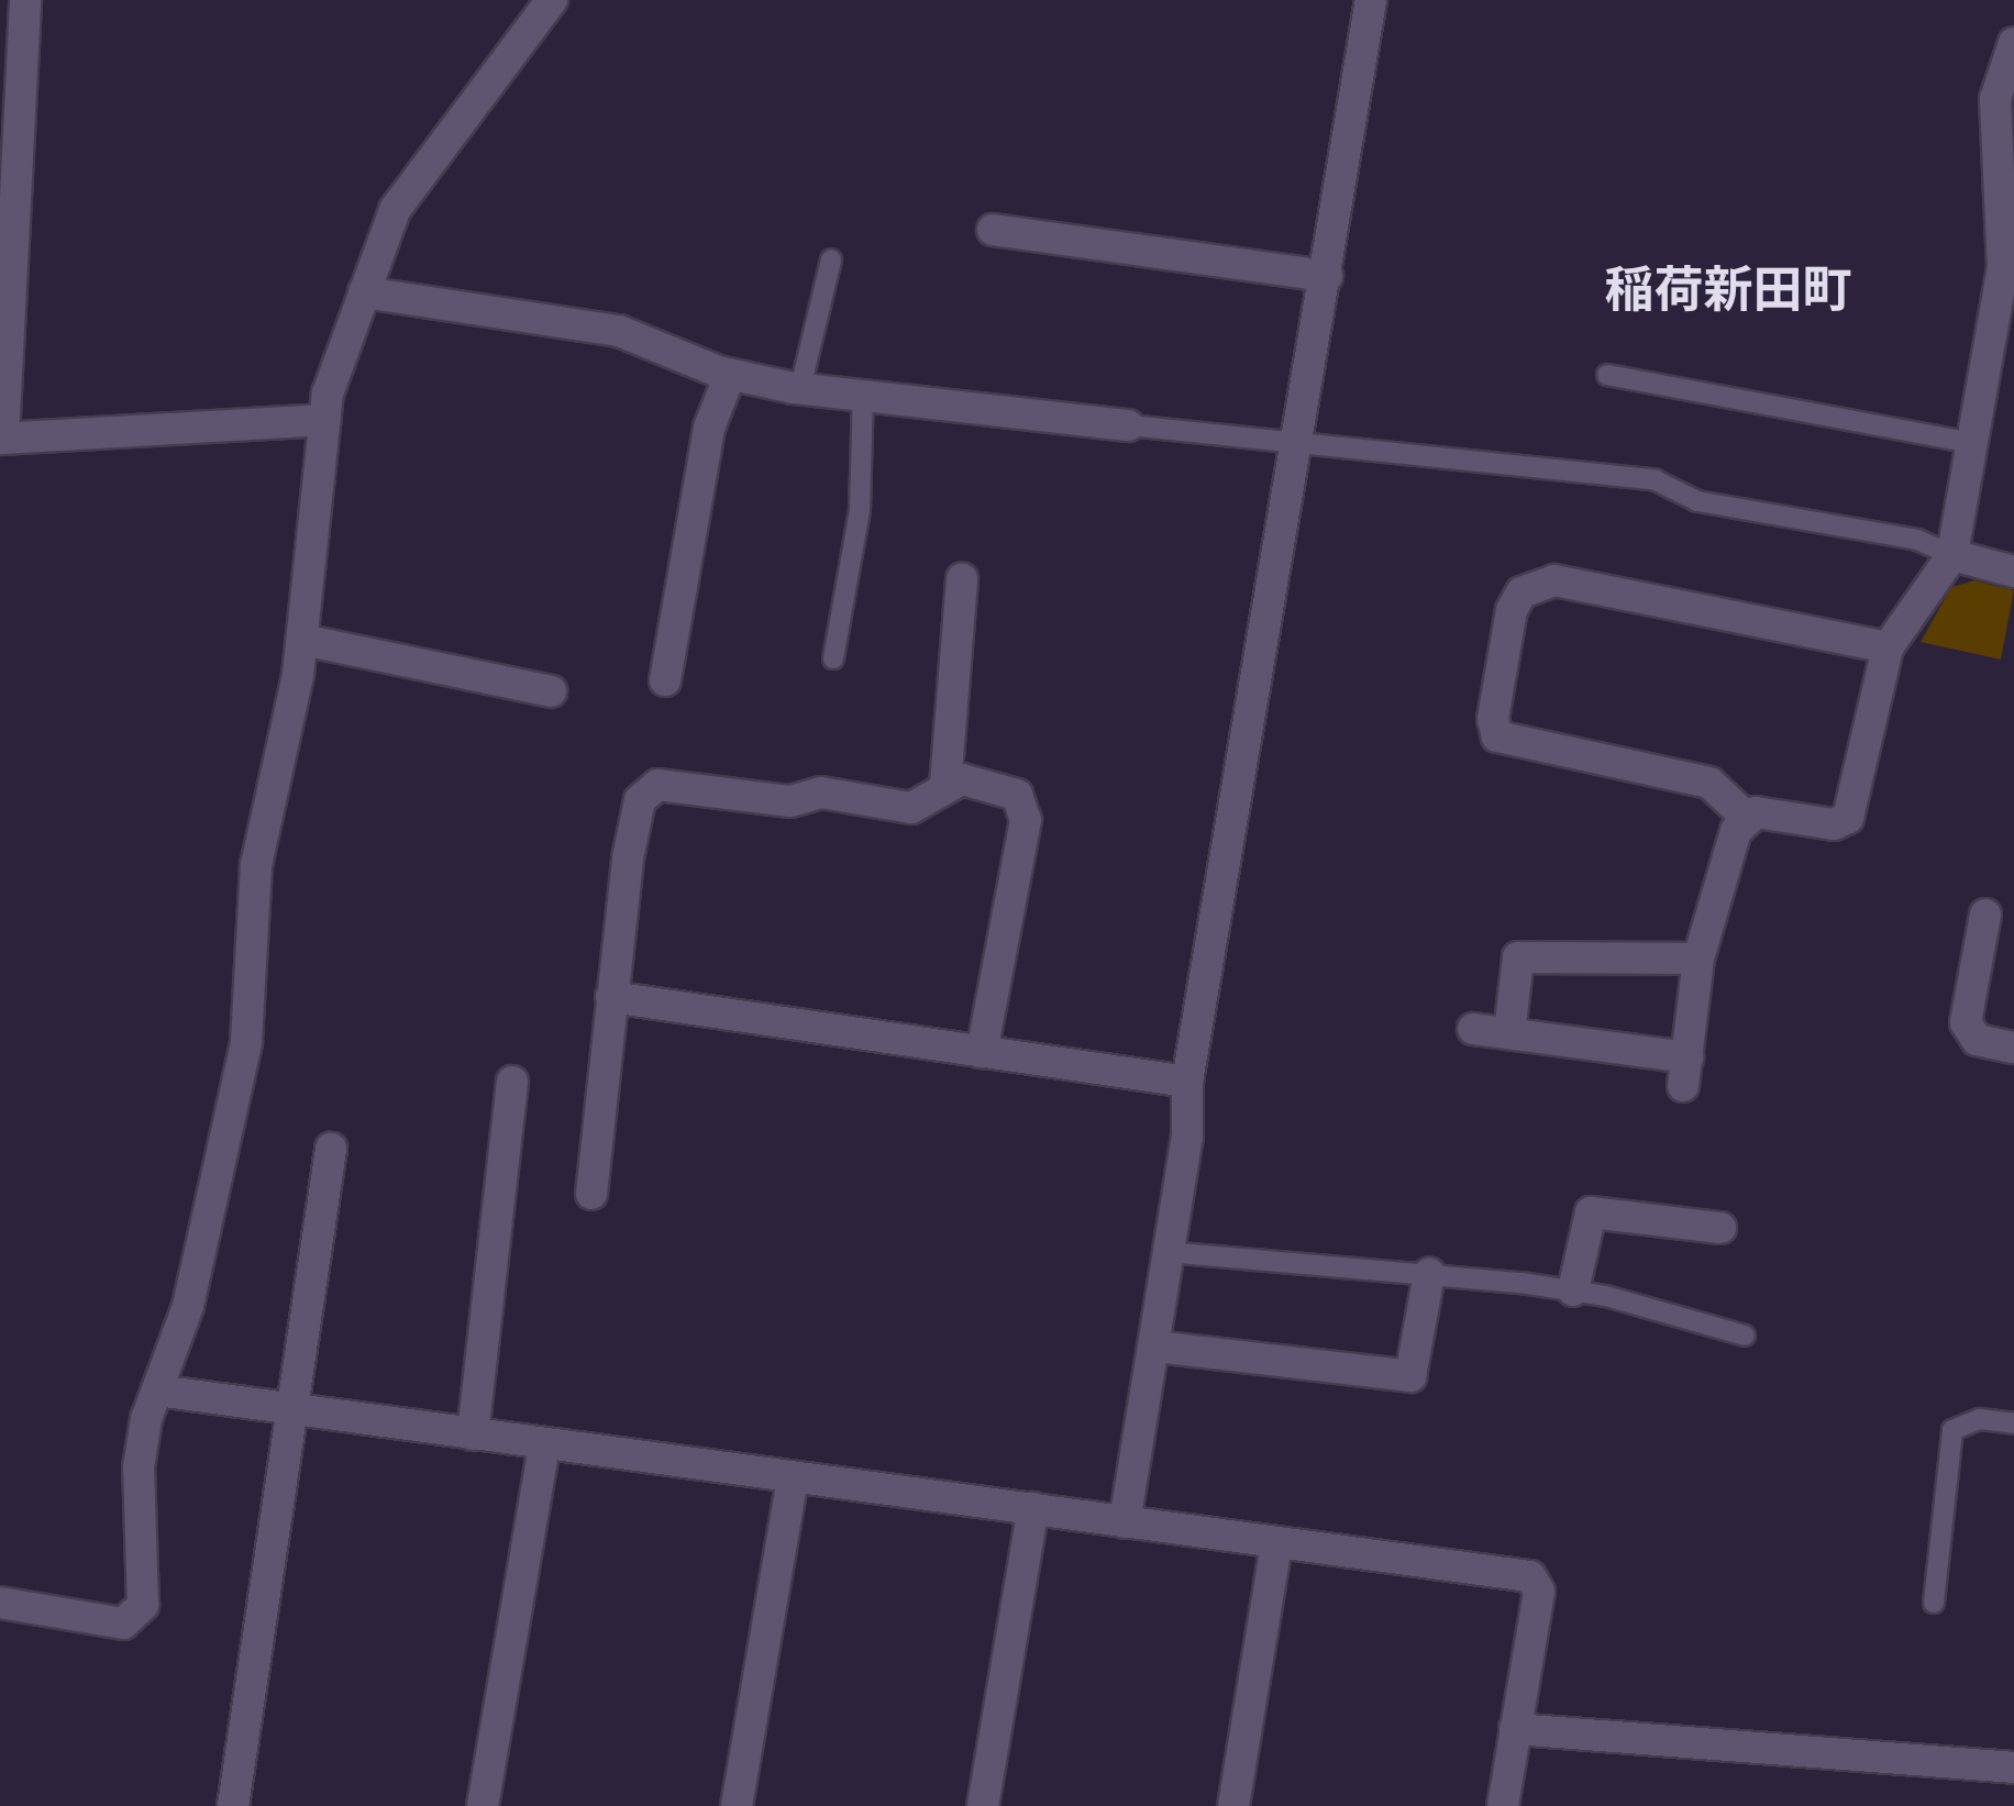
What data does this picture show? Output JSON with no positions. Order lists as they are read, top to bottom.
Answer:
{
  "districts": ["稲荷新田町"]
}
